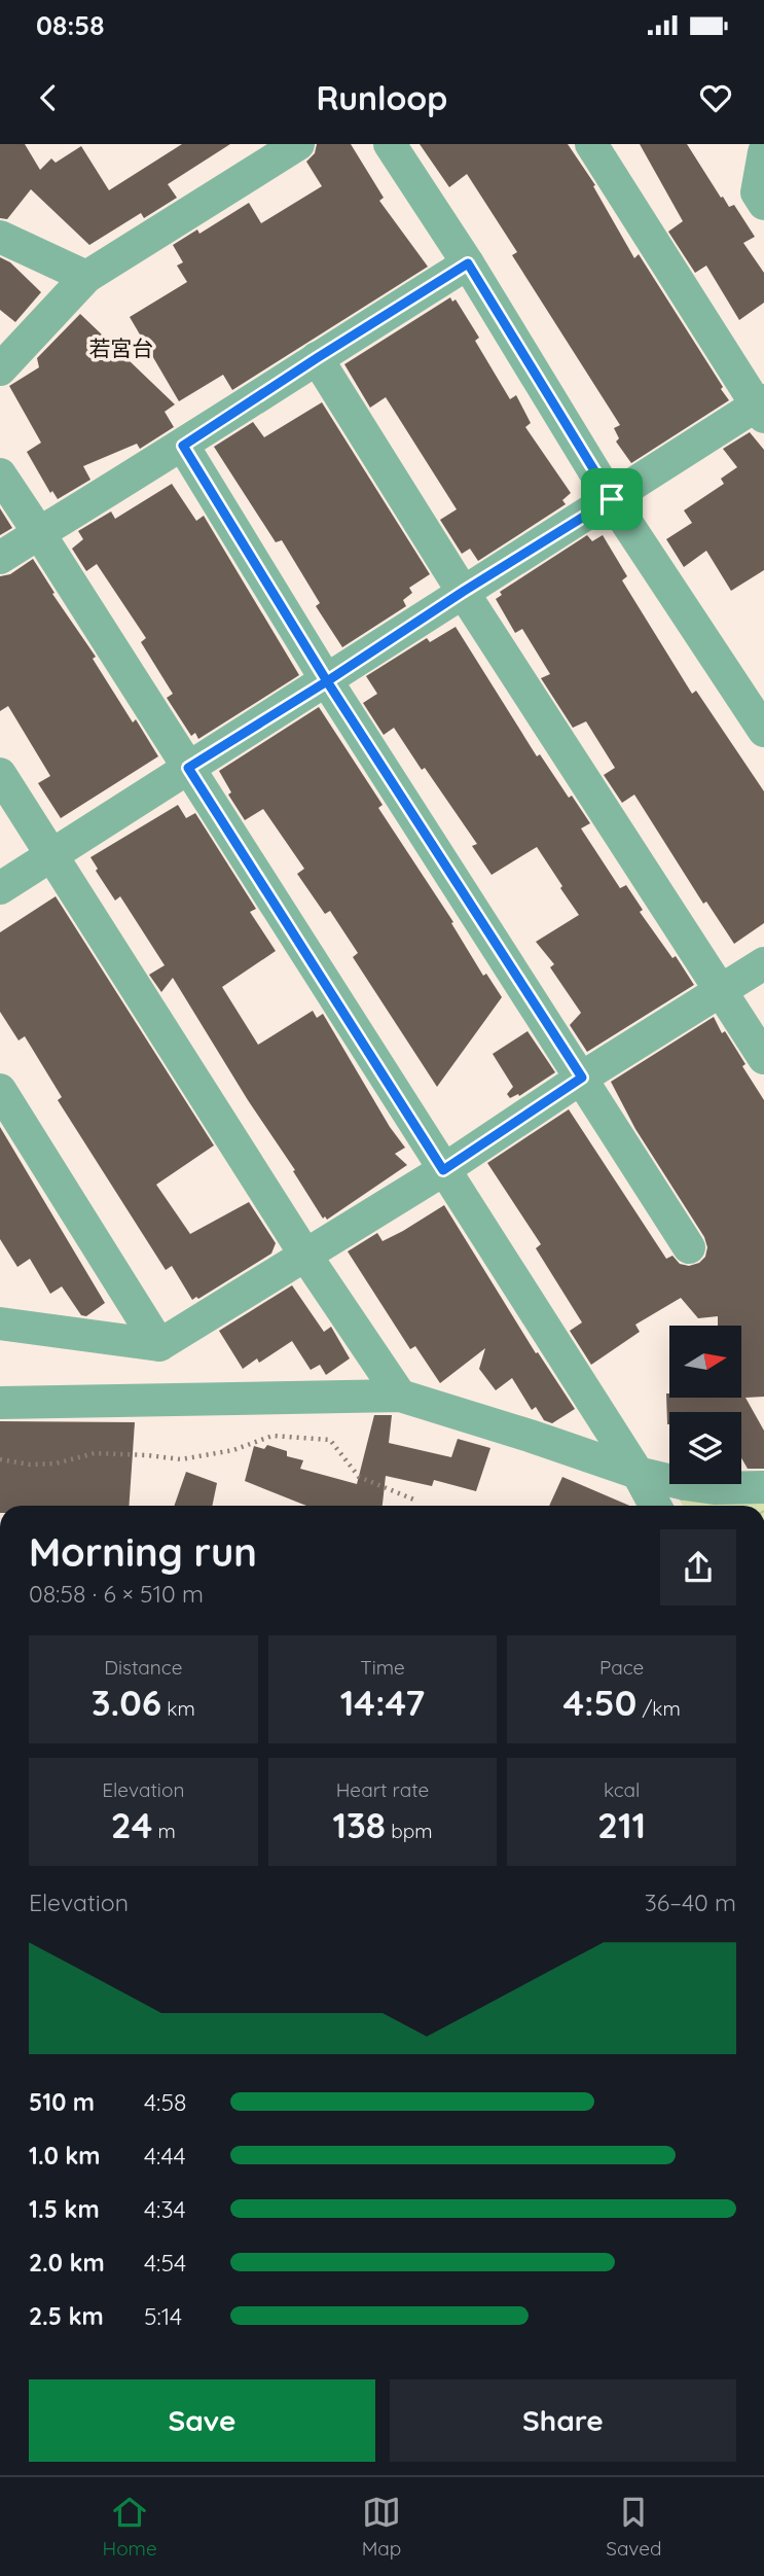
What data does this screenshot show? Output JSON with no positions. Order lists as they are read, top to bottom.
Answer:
{
  "districts": ["若宮台"],
  "north": "right",
  "page": {
    "status": "08:58",
    "header": "Runloop",
    "heading": ["Morning run", "08:58 · 6 × 510 m"],
    "stats": [
      ["Distance", "3.06 km"],
      ["Time", "14:47"],
      ["Pace", "4:50 /km"],
      ["Elevation", "24 m"],
      ["Heart rate", "138 bpm"],
      ["kcal", "211"]
    ],
    "chart": ["Elevation", "36–40 m"],
    "list": [
      {
        "name": "510 m",
        "note": "4:58"
      },
      {
        "name": "1.0 km",
        "note": "4:44"
      },
      {
        "name": "1.5 km",
        "note": "4:34"
      },
      {
        "name": "2.0 km",
        "note": "4:54"
      },
      {
        "name": "2.5 km",
        "note": "5:14"
      }
    ],
    "buttons": ["Save", "Share"],
    "tabs": ["Home", "Map", "Saved"]
  }
}
